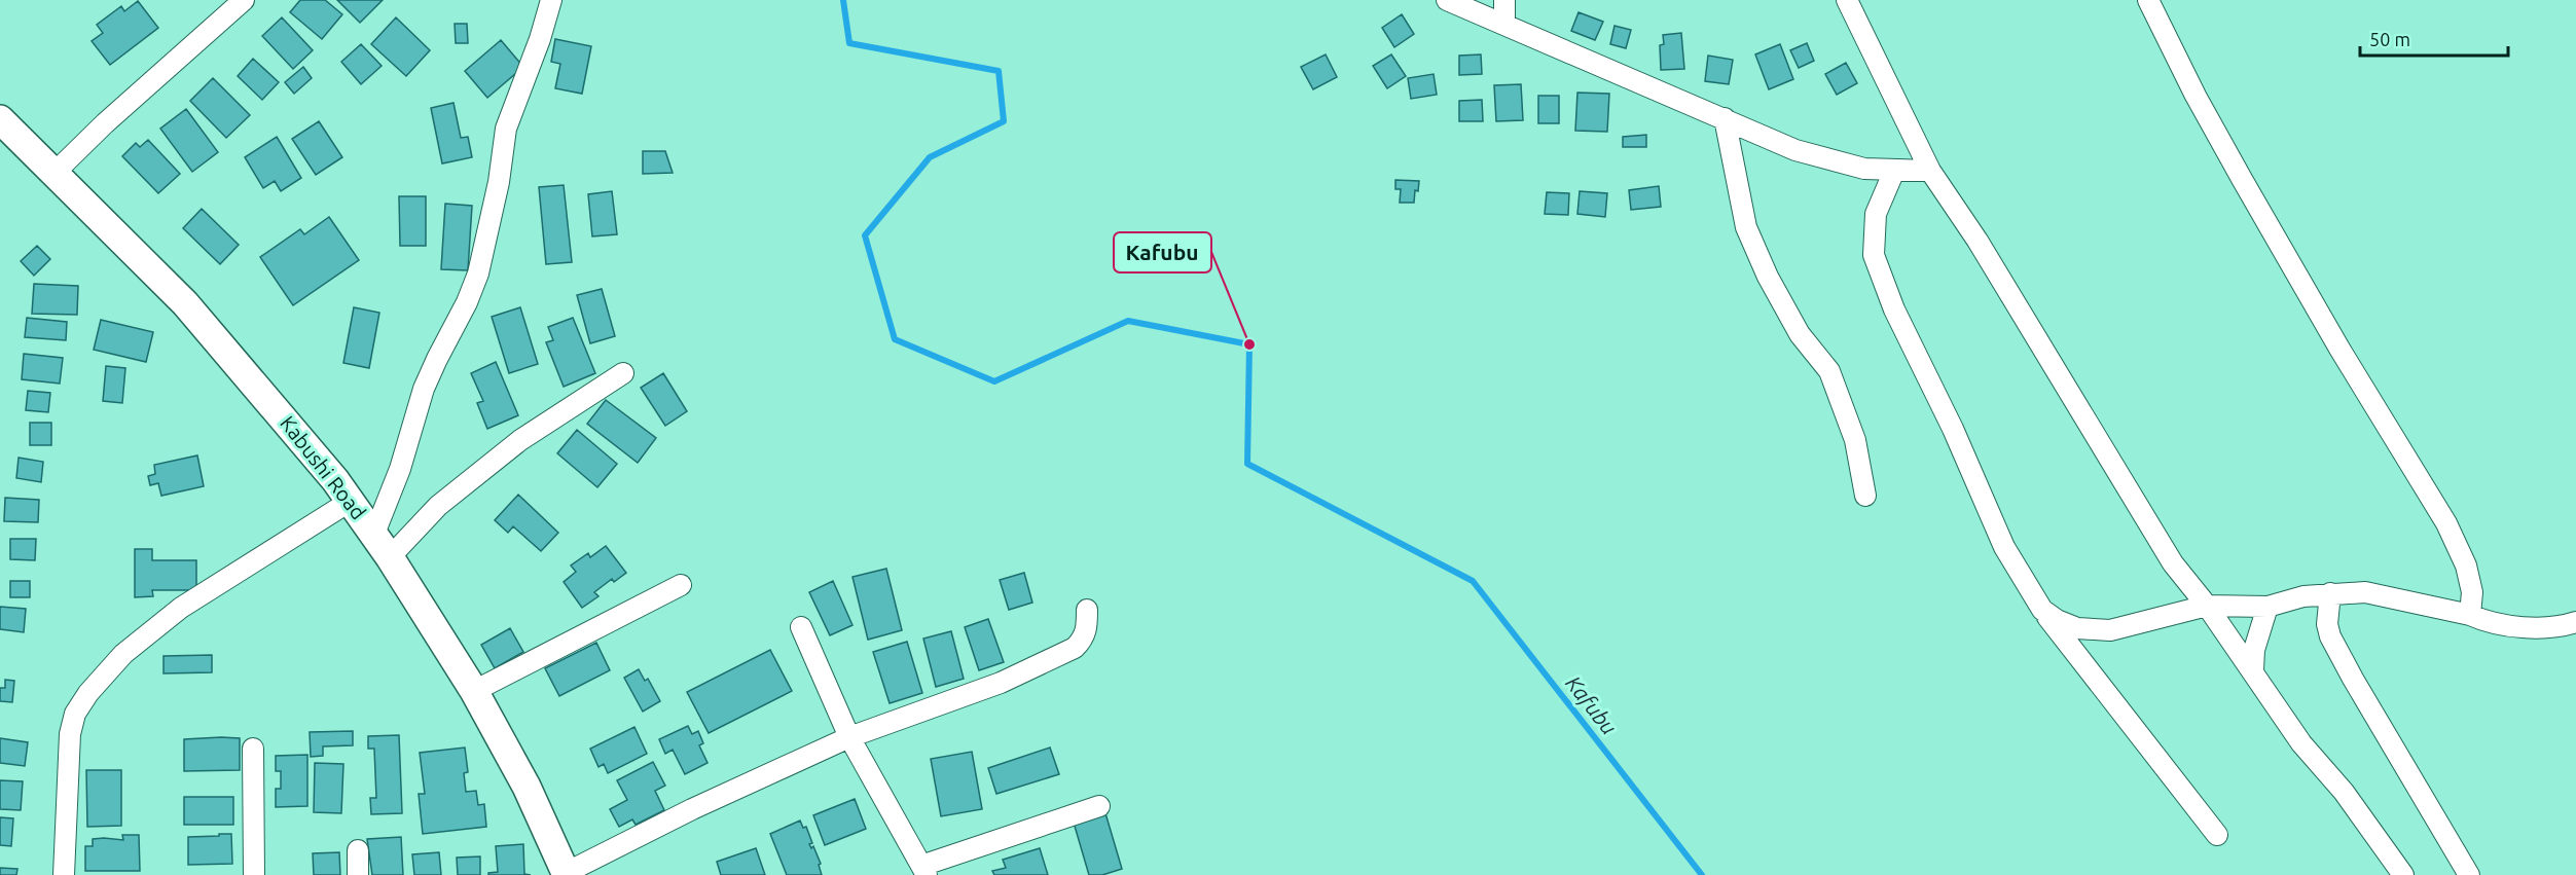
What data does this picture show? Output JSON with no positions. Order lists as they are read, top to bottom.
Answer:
{
  "streets": {
    "main road": ["Kabushi Road"]
  },
  "water": ["Kafubu"],
  "places": ["Kafubu"],
  "scale_bar": "50 m"
}
